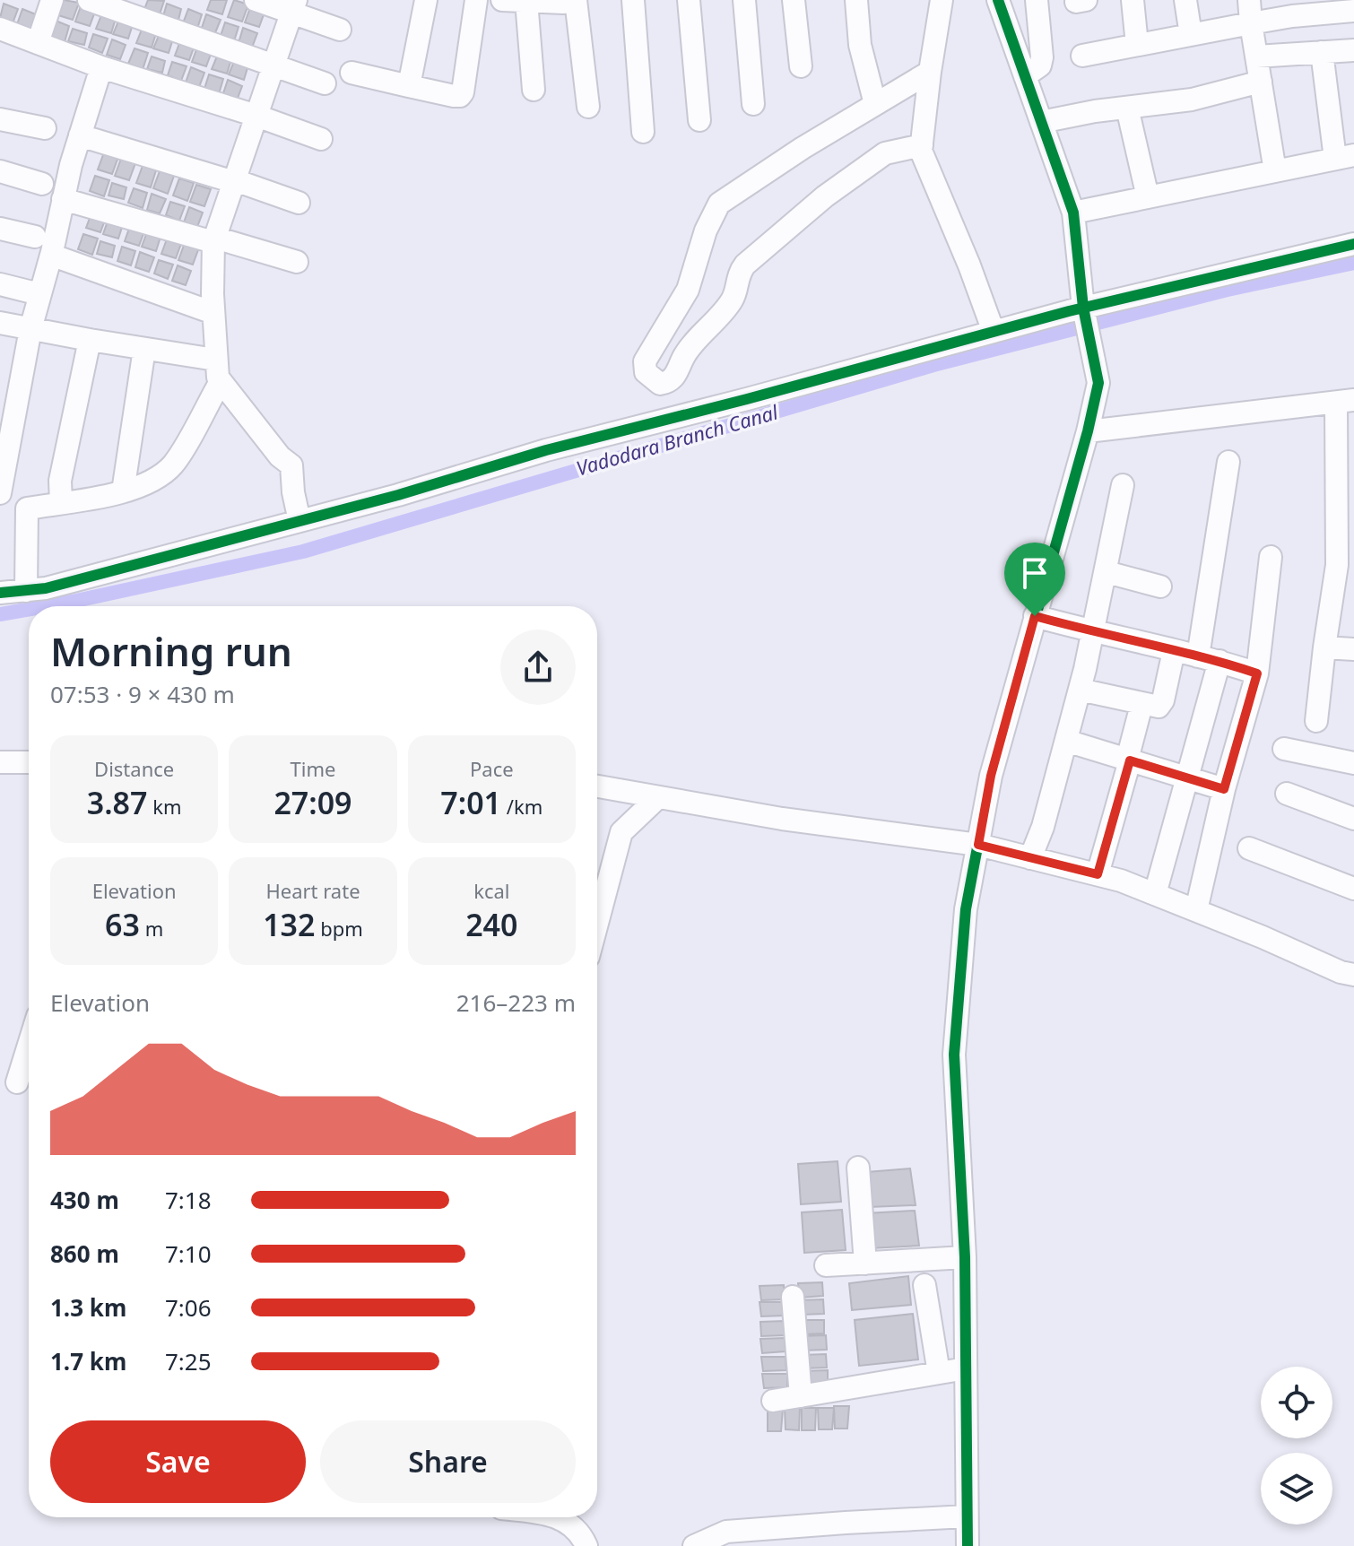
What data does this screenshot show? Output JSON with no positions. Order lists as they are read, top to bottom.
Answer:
{
  "water": ["Vadodara Branch Canal"],
  "page": {
    "heading": ["Morning run", "07:53 · 9 × 430 m"],
    "stats": [
      ["Distance", "3.87 km"],
      ["Time", "27:09"],
      ["Pace", "7:01 /km"],
      ["Elevation", "63 m"],
      ["Heart rate", "132 bpm"],
      ["kcal", "240"]
    ],
    "chart": ["Elevation", "216–223 m"],
    "list": [
      {
        "name": "430 m",
        "note": "7:18"
      },
      {
        "name": "860 m",
        "note": "7:10"
      },
      {
        "name": "1.3 km",
        "note": "7:06"
      },
      {
        "name": "1.7 km",
        "note": "7:25"
      }
    ],
    "buttons": ["Save", "Share"]
  }
}
